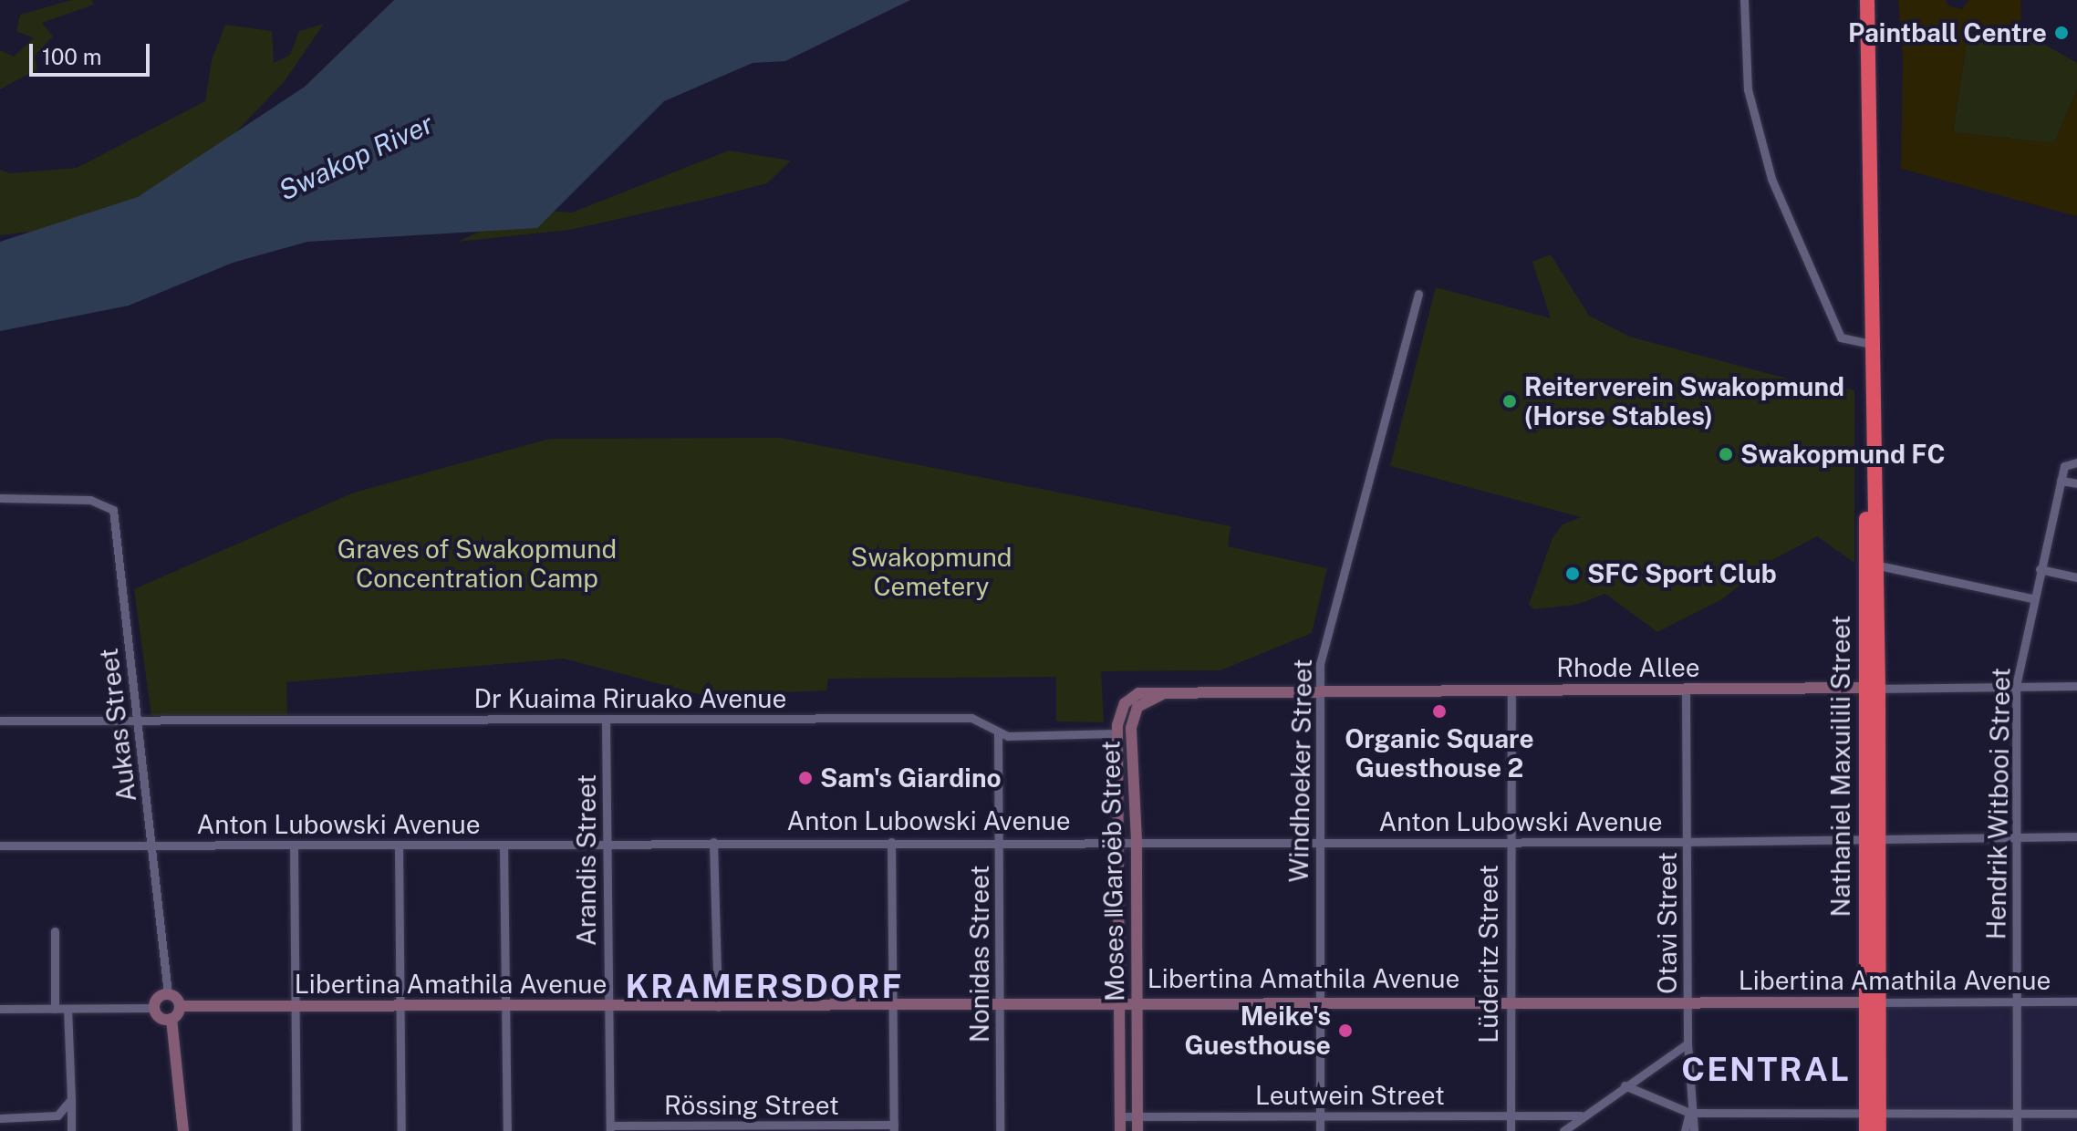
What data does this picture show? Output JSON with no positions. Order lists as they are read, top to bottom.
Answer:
{
  "streets": {
    "highway": ["Nathaniel Maxuilili Street"],
    "street": [
      "Rhode Allee",
      "Dr Kuaima Riruako Avenue",
      "Aukas Street",
      "Windhoeker Street",
      "Hendrik Witbooi Street",
      "Anton Lubowski Avenue",
      "Arandis Street",
      "Moses ǁGaroëb Street",
      "Otavi Street",
      "Nonidas Street",
      "Lüderitz Street",
      "Libertina Amathila Avenue",
      "Leutwein Street",
      "Rössing Street"
    ]
  },
  "crossings": [
    ["Rhode Allee", "Nathaniel Maxuilili Street"],
    ["Rhode Allee", "Windhoeker Street"],
    ["Rhode Allee", "Hendrik Witbooi Street"],
    ["Rhode Allee", "Moses ǁGaroëb Street"],
    ["Rhode Allee", "Otavi Street"],
    ["Rhode Allee", "Lüderitz Street"],
    ["Dr Kuaima Riruako Avenue", "Aukas Street"],
    ["Dr Kuaima Riruako Avenue", "Arandis Street"],
    ["Dr Kuaima Riruako Avenue", "Moses ǁGaroëb Street"],
    ["Dr Kuaima Riruako Avenue", "Nonidas Street"],
    ["Aukas Street", "Anton Lubowski Avenue"],
    ["Aukas Street", "Libertina Amathila Avenue"],
    ["Nathaniel Maxuilili Street", "Anton Lubowski Avenue"],
    ["Nathaniel Maxuilili Street", "Libertina Amathila Avenue"],
    ["Windhoeker Street", "Anton Lubowski Avenue"],
    ["Windhoeker Street", "Libertina Amathila Avenue"],
    ["Windhoeker Street", "Leutwein Street"],
    ["Hendrik Witbooi Street", "Anton Lubowski Avenue"],
    ["Hendrik Witbooi Street", "Libertina Amathila Avenue"],
    ["Anton Lubowski Avenue", "Arandis Street"],
    ["Anton Lubowski Avenue", "Moses ǁGaroëb Street"],
    ["Anton Lubowski Avenue", "Otavi Street"],
    ["Anton Lubowski Avenue", "Nonidas Street"],
    ["Anton Lubowski Avenue", "Lüderitz Street"],
    ["Arandis Street", "Libertina Amathila Avenue"],
    ["Arandis Street", "Rössing Street"],
    ["Moses ǁGaroëb Street", "Libertina Amathila Avenue"],
    ["Moses ǁGaroëb Street", "Leutwein Street"],
    ["Otavi Street", "Libertina Amathila Avenue"],
    ["Nonidas Street", "Libertina Amathila Avenue"],
    ["Lüderitz Street", "Libertina Amathila Avenue"],
    ["Lüderitz Street", "Leutwein Street"]
  ],
  "districts": ["KRAMERSDORF", "CENTRAL"],
  "water": ["Swakop River"],
  "parks": ["Graves of Swakopmund Concentration Camp", "Swakopmund Cemetery"],
  "places": [
    "Paintball Centre",
    "Reiterverein Swakopmund (Horse Stables)",
    "Swakopmund FC",
    "SFC Sport Club",
    "Organic Square Guesthouse 2",
    "Sam's Giardino",
    "Meike's Guesthouse"
  ],
  "scale_bar": "100 m"
}
